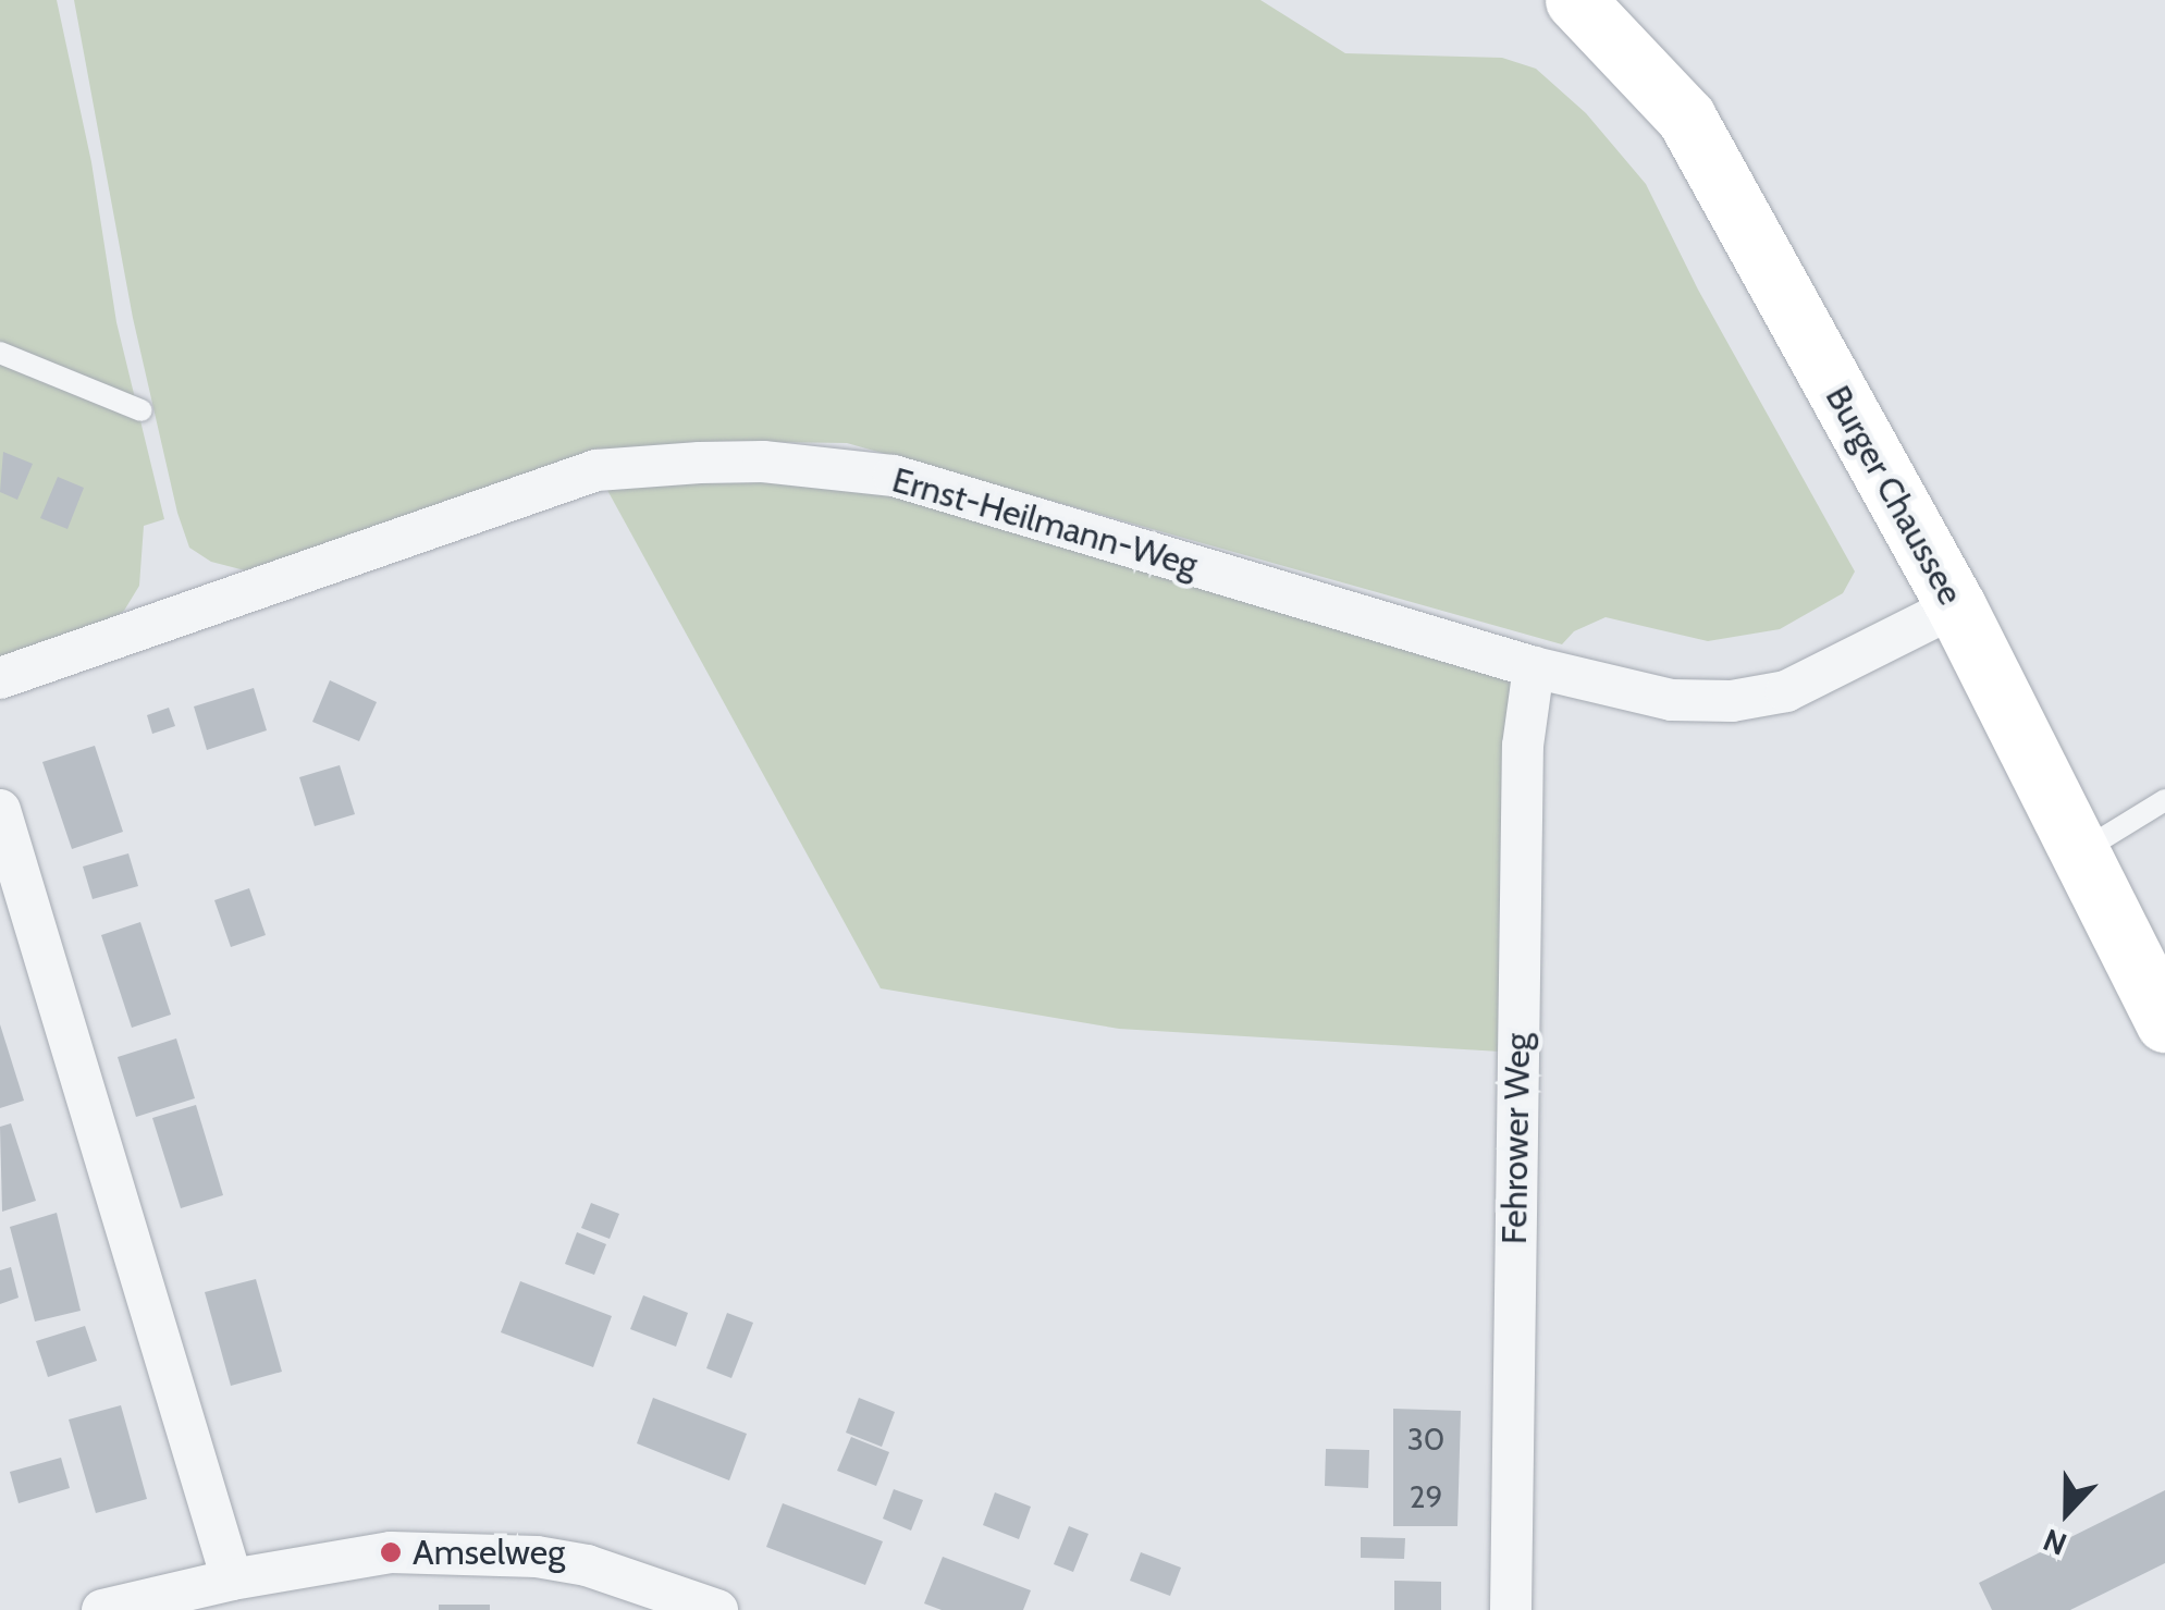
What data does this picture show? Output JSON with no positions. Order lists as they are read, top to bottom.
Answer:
{
  "streets": {
    "main road": ["Burger Chaussee"],
    "street": ["Ernst-Heilmann-Weg", "Fehrower Weg"]
  },
  "crossings": [
    ["Burger Chaussee", "Ernst-Heilmann-Weg"],
    ["Ernst-Heilmann-Weg", "Fehrower Weg"]
  ],
  "places": ["Amselweg"],
  "house_numbers": ["30", "29"],
  "north": "bottom"
}
